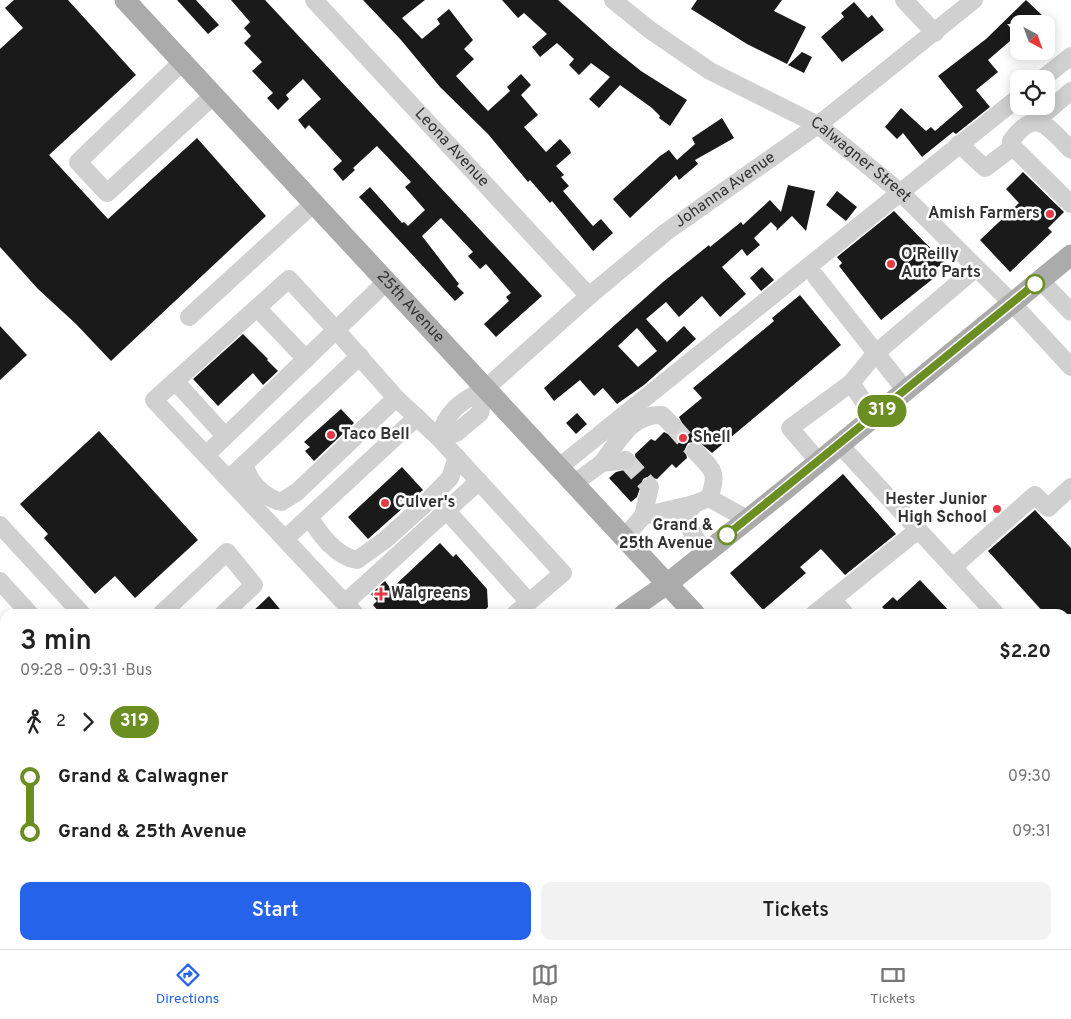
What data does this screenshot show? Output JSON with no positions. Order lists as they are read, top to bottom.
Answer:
{
  "streets": {
    "main road": ["25th Avenue"],
    "street": ["Leona Avenue", "Calwagner Street", "Johanna Avenue"]
  },
  "crossings": [
    ["Leona Avenue", "Johanna Avenue"],
    ["Calwagner Street", "Johanna Avenue"],
    ["Johanna Avenue", "25th Avenue"]
  ],
  "places": {
    "other": [
      "Amish Farmers",
      "O'Reilly Auto Parts",
      "Taco Bell",
      "Shell",
      "Culver's",
      "Hester Junior High School",
      "Grand & 25th Avenue"
    ],
    "health": ["Walgreens"]
  },
  "lines": ["bus line 319"],
  "north": "bottom right",
  "page": {
    "on_map": "319",
    "heading": ["3 min", "09:28 – 09:31 · Bus", "$2.20"],
    "legs": ["2", "319"],
    "list": [
      {
        "name": "Grand & Calwagner",
        "value": "09:30"
      },
      {
        "name": "Grand & 25th Avenue",
        "value": "09:31"
      }
    ],
    "buttons": ["Start", "Tickets"],
    "tabs": ["Directions", "Map", "Tickets"]
  }
}
